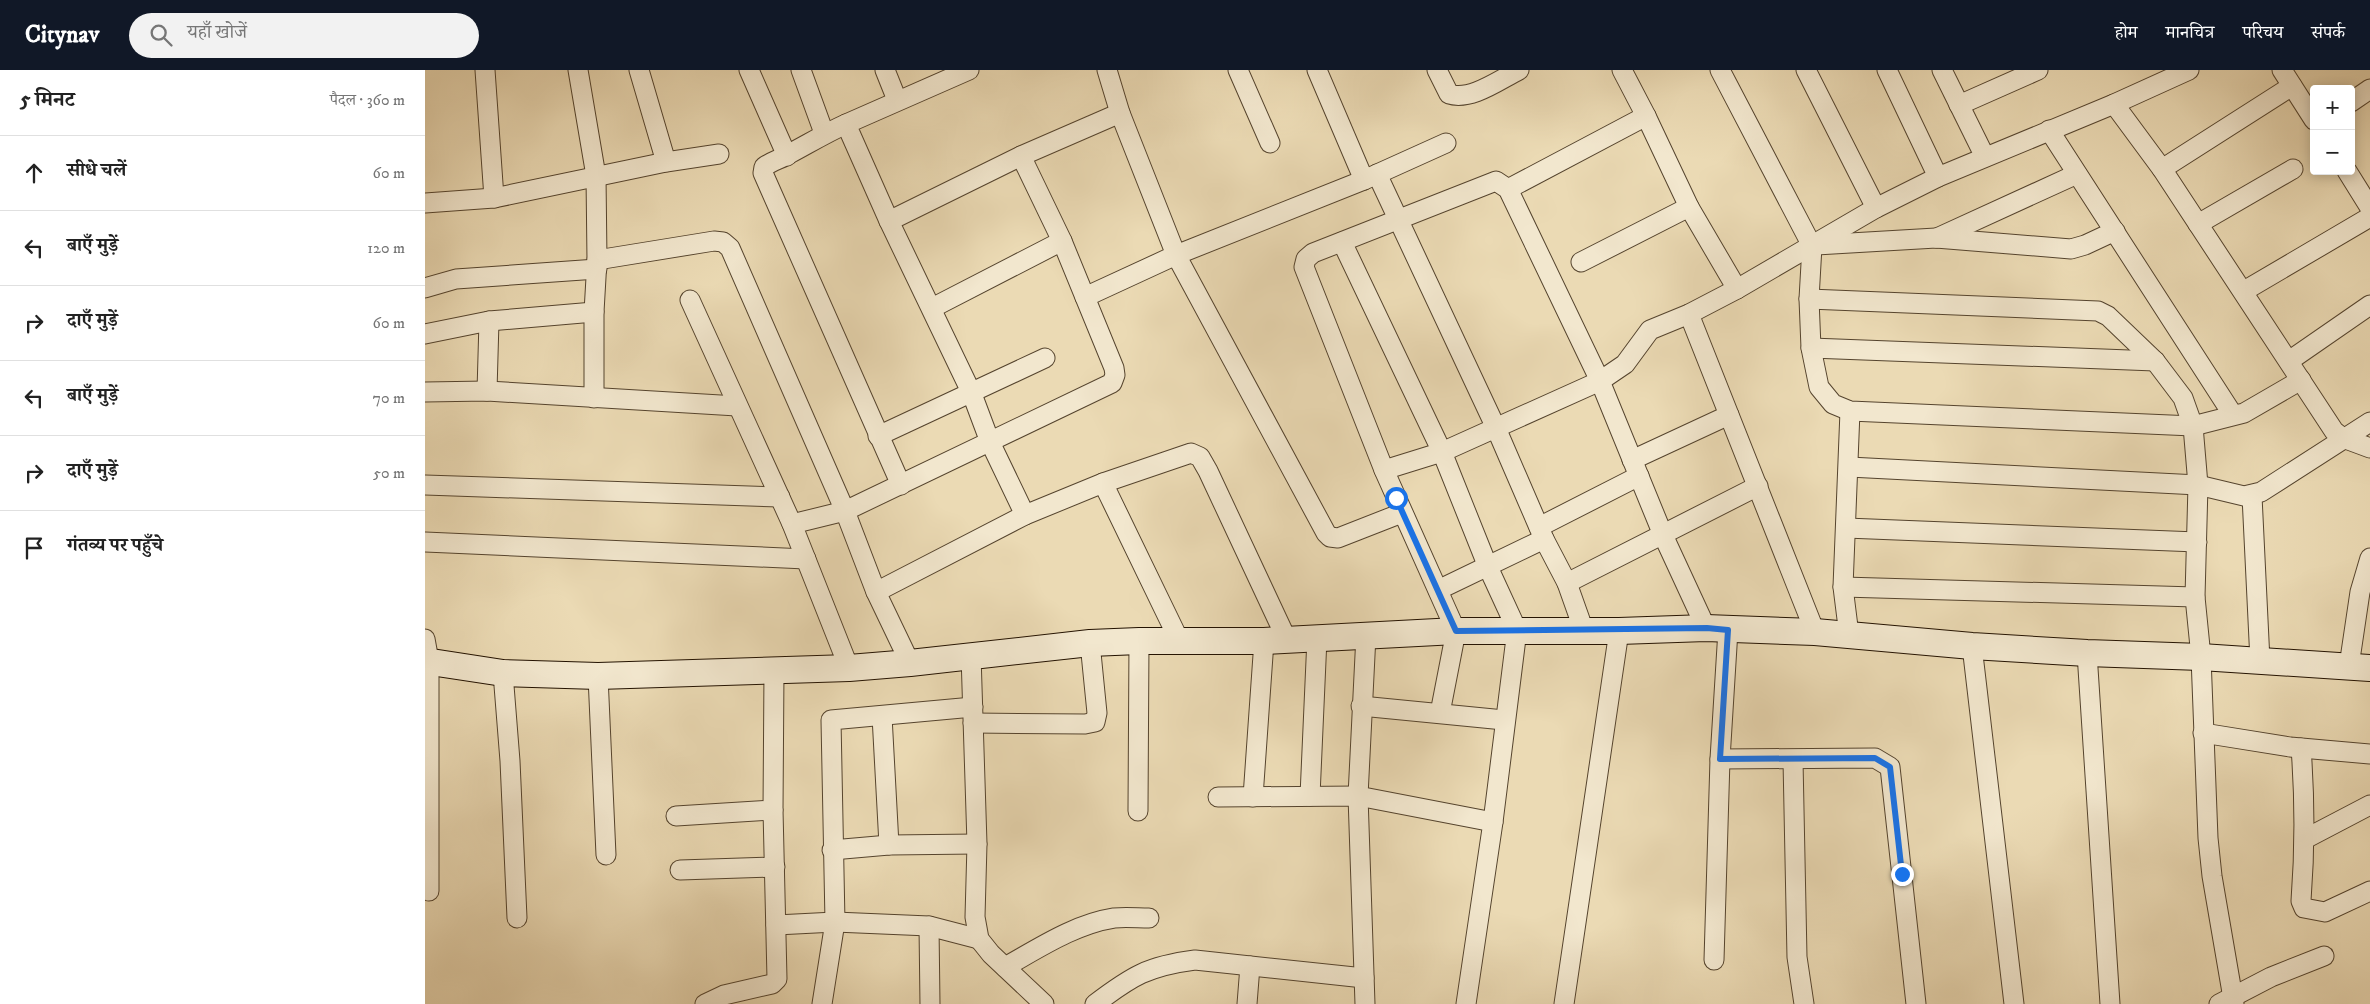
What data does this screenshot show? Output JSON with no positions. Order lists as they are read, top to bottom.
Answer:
{
  "page": {
    "header": "Citynav",
    "search": "यहाँ खोजें",
    "nav": [
      "होम",
      "मानचित्र",
      "परिचय",
      "संपर्क"
    ],
    "heading": ["5 मिनट", "पैदल · 360 m"],
    "map_buttons": ["+", "−"],
    "list": [
      ["सीधे चलें", "60 m"],
      ["बाएँ मुड़ें", "120 m"],
      ["दाएँ मुड़ें", "60 m"],
      ["बाएँ मुड़ें", "70 m"],
      ["दाएँ मुड़ें", "50 m"],
      "गंतव्य पर पहुँचे"
    ]
  }
}
